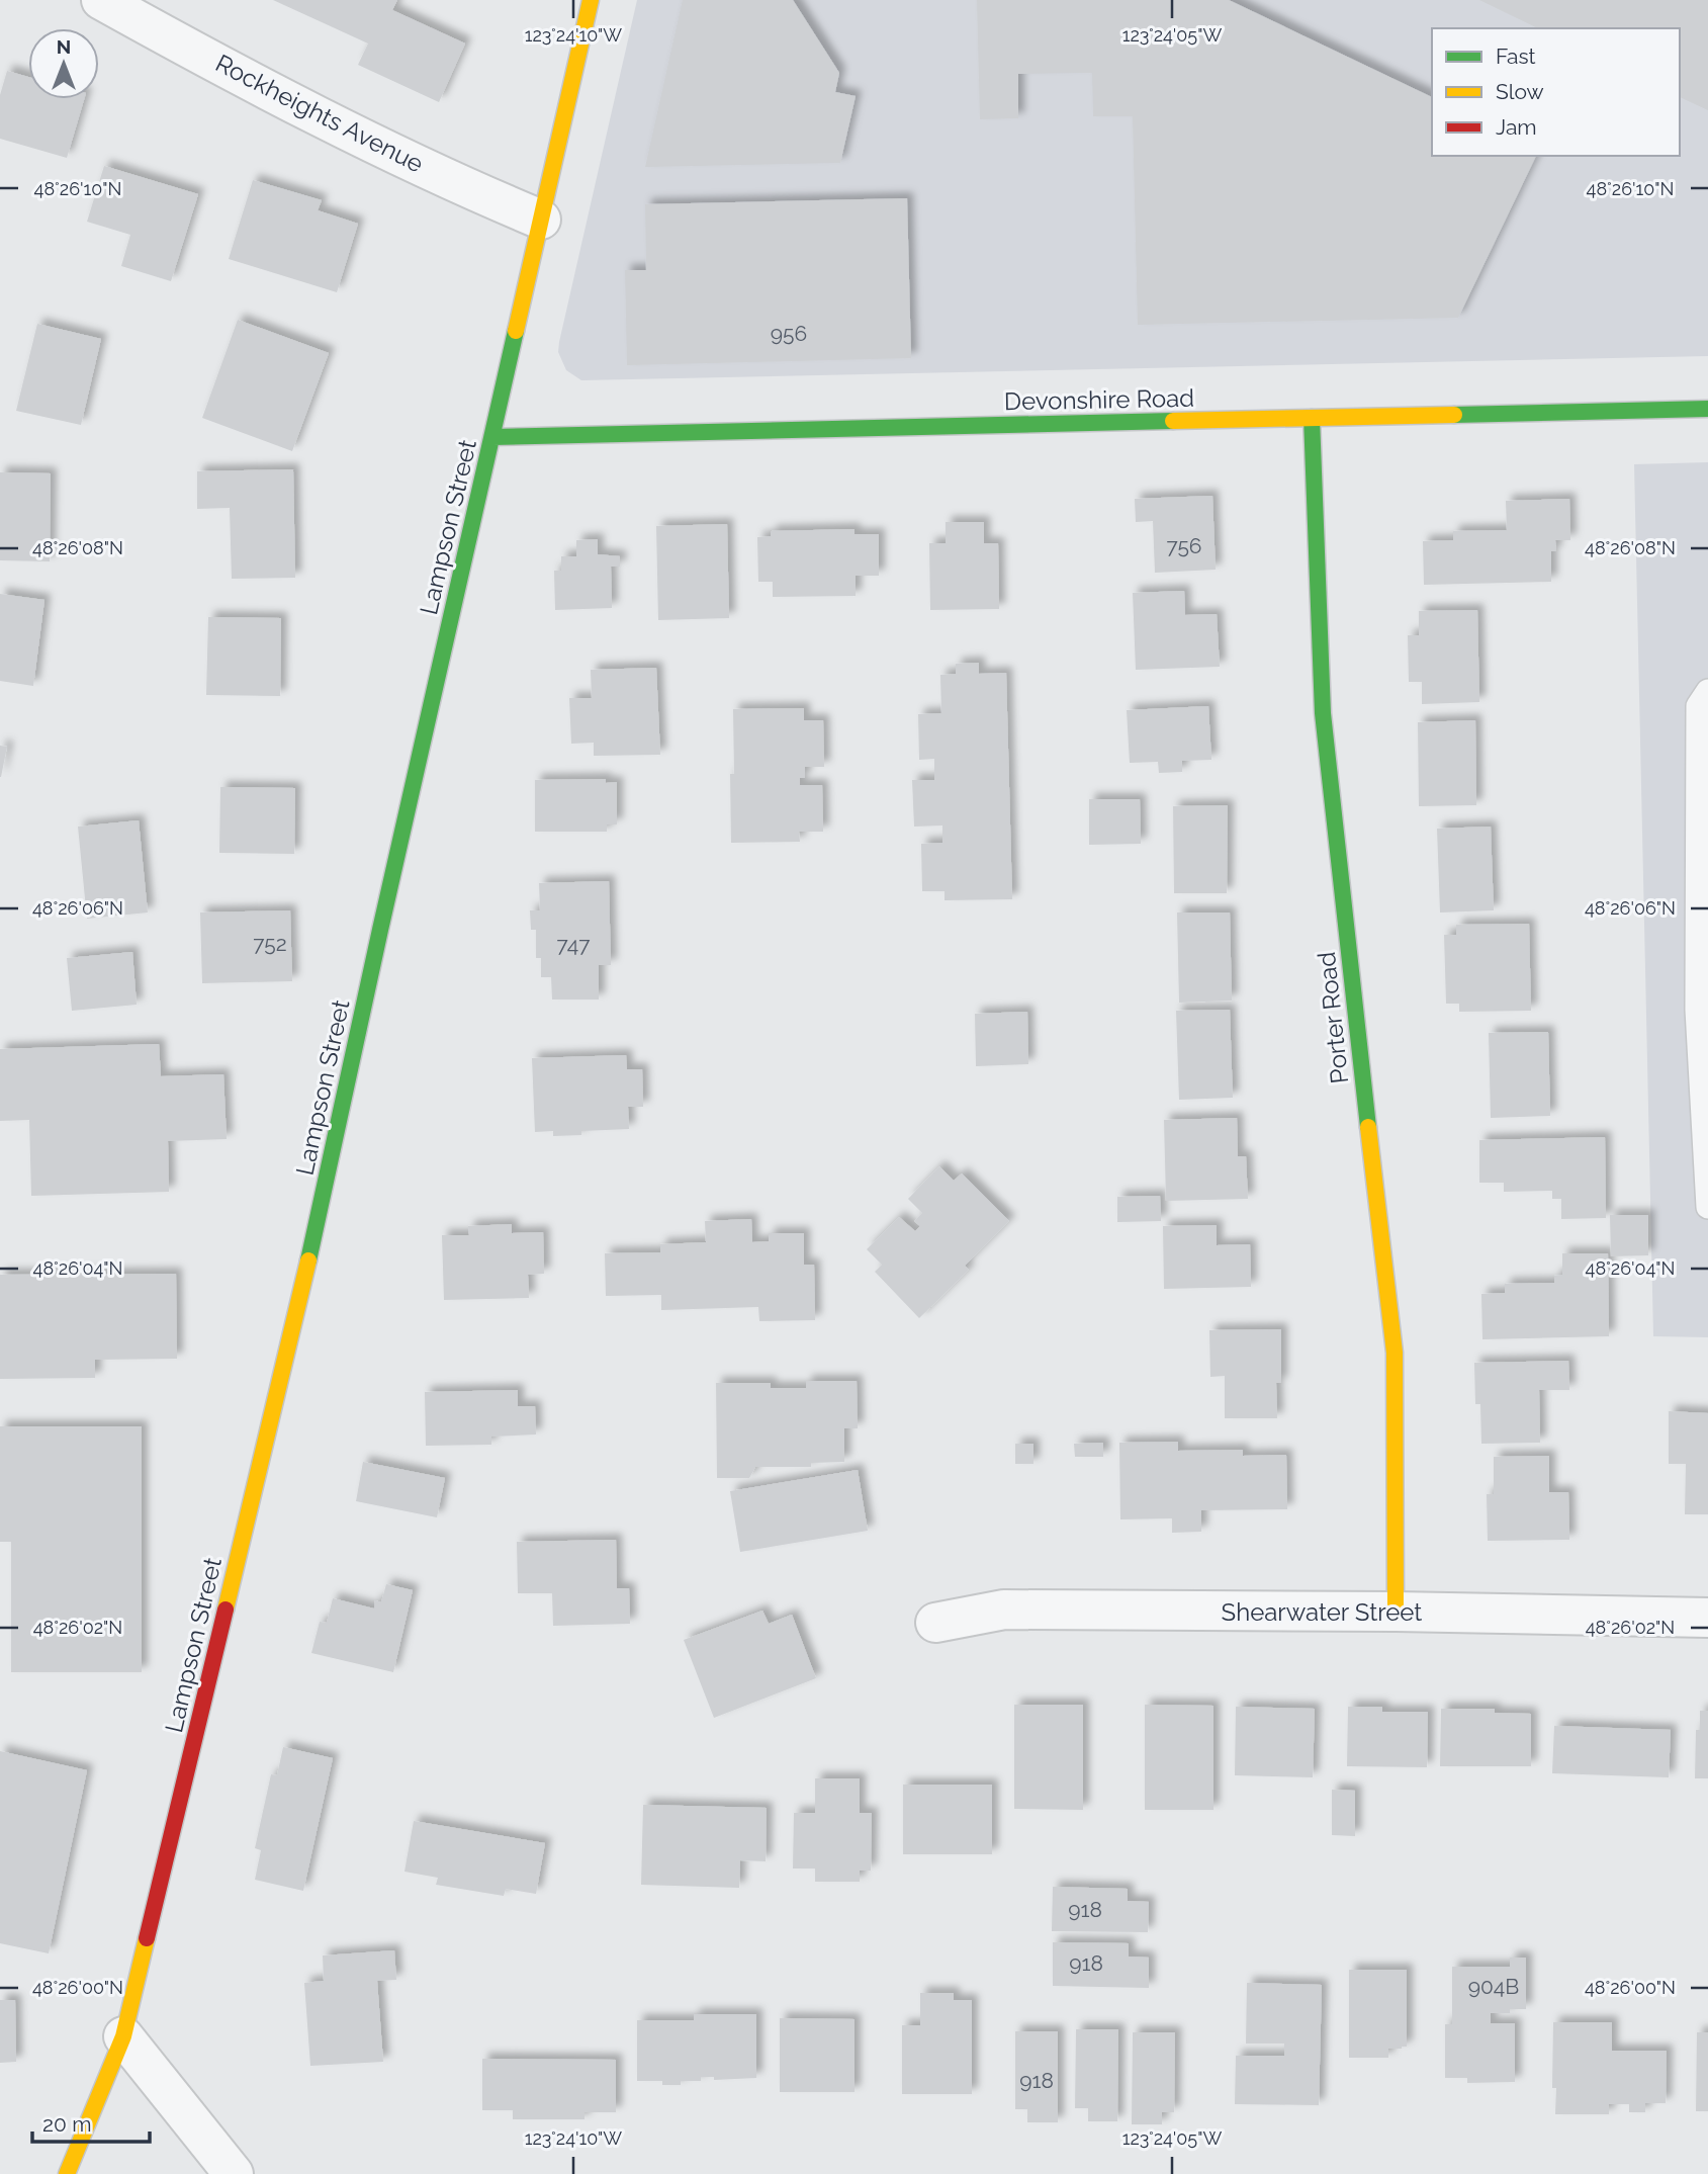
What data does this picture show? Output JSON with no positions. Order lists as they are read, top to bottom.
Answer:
{
  "streets": {
    "street": [
      "Rockheights Avenue",
      "Devonshire Road",
      "Lampson Street",
      "Porter Road",
      "Shearwater Street"
    ]
  },
  "crossings": [
    ["Rockheights Avenue", "Lampson Street"],
    ["Devonshire Road", "Lampson Street"],
    ["Devonshire Road", "Porter Road"],
    ["Porter Road", "Shearwater Street"]
  ],
  "house_numbers": [
    "956",
    "756",
    "752",
    "747",
    "918",
    "918",
    "904B",
    "918"
  ],
  "legend": ["Fast", "Slow", "Jam"],
  "scale_bar": "20 m",
  "north": "top",
  "coordinates": [
    "123°24'10\"W",
    "123°24'05\"W",
    "48°26'10\"N",
    "48°26'08\"N",
    "48°26'06\"N",
    "48°26'04\"N",
    "48°26'02\"N",
    "48°26'00\"N"
  ]
}
